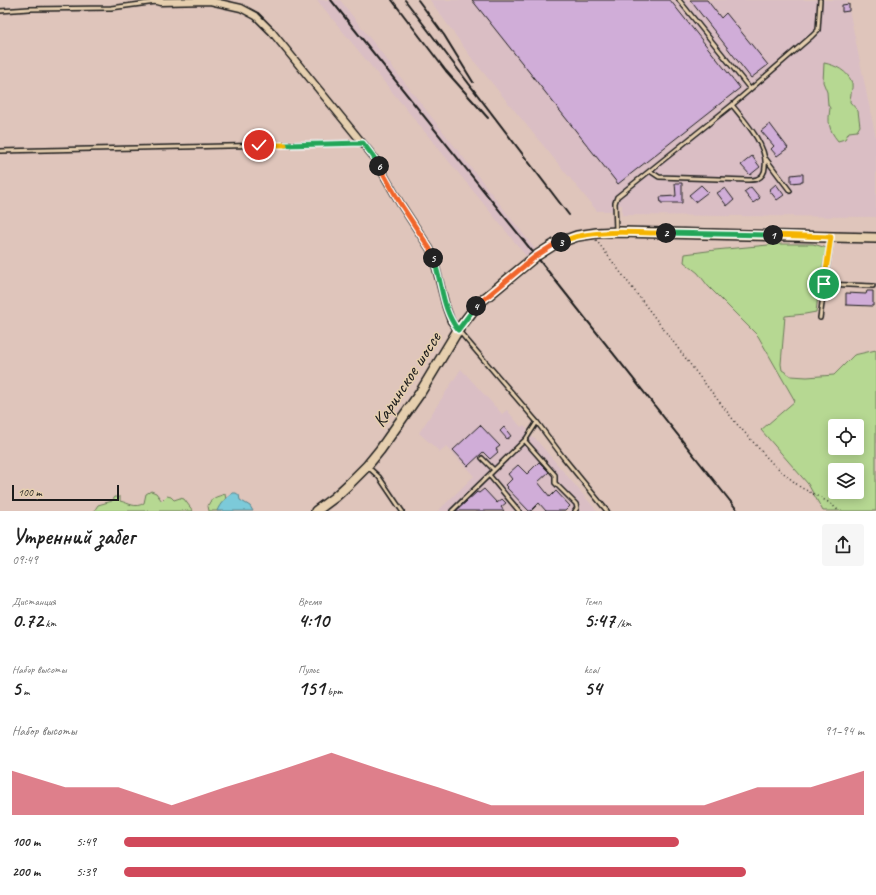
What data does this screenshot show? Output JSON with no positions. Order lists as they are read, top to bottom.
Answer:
{
  "streets": {
    "street": ["Каринское шоссе"]
  },
  "scale_bar": "100 m",
  "page": {
    "pins": [
      "6",
      "2",
      "1",
      "3",
      "5",
      "4"
    ],
    "scale": "100 m",
    "heading": ["Утренний забег", "09:49"],
    "stats": [
      ["Дистанция", "0.72 km"],
      ["Время", "4:10"],
      ["Темп", "5:47 /km"],
      ["Набор высоты", "5 m"],
      ["Пульс", "151 bpm"],
      ["kcal", "54"]
    ],
    "chart": ["Набор высоты", "91–94 m"],
    "list": [
      {
        "name": "100 m",
        "note": "5:49"
      },
      {
        "name": "200 m",
        "note": "5:39"
      }
    ]
  }
}
